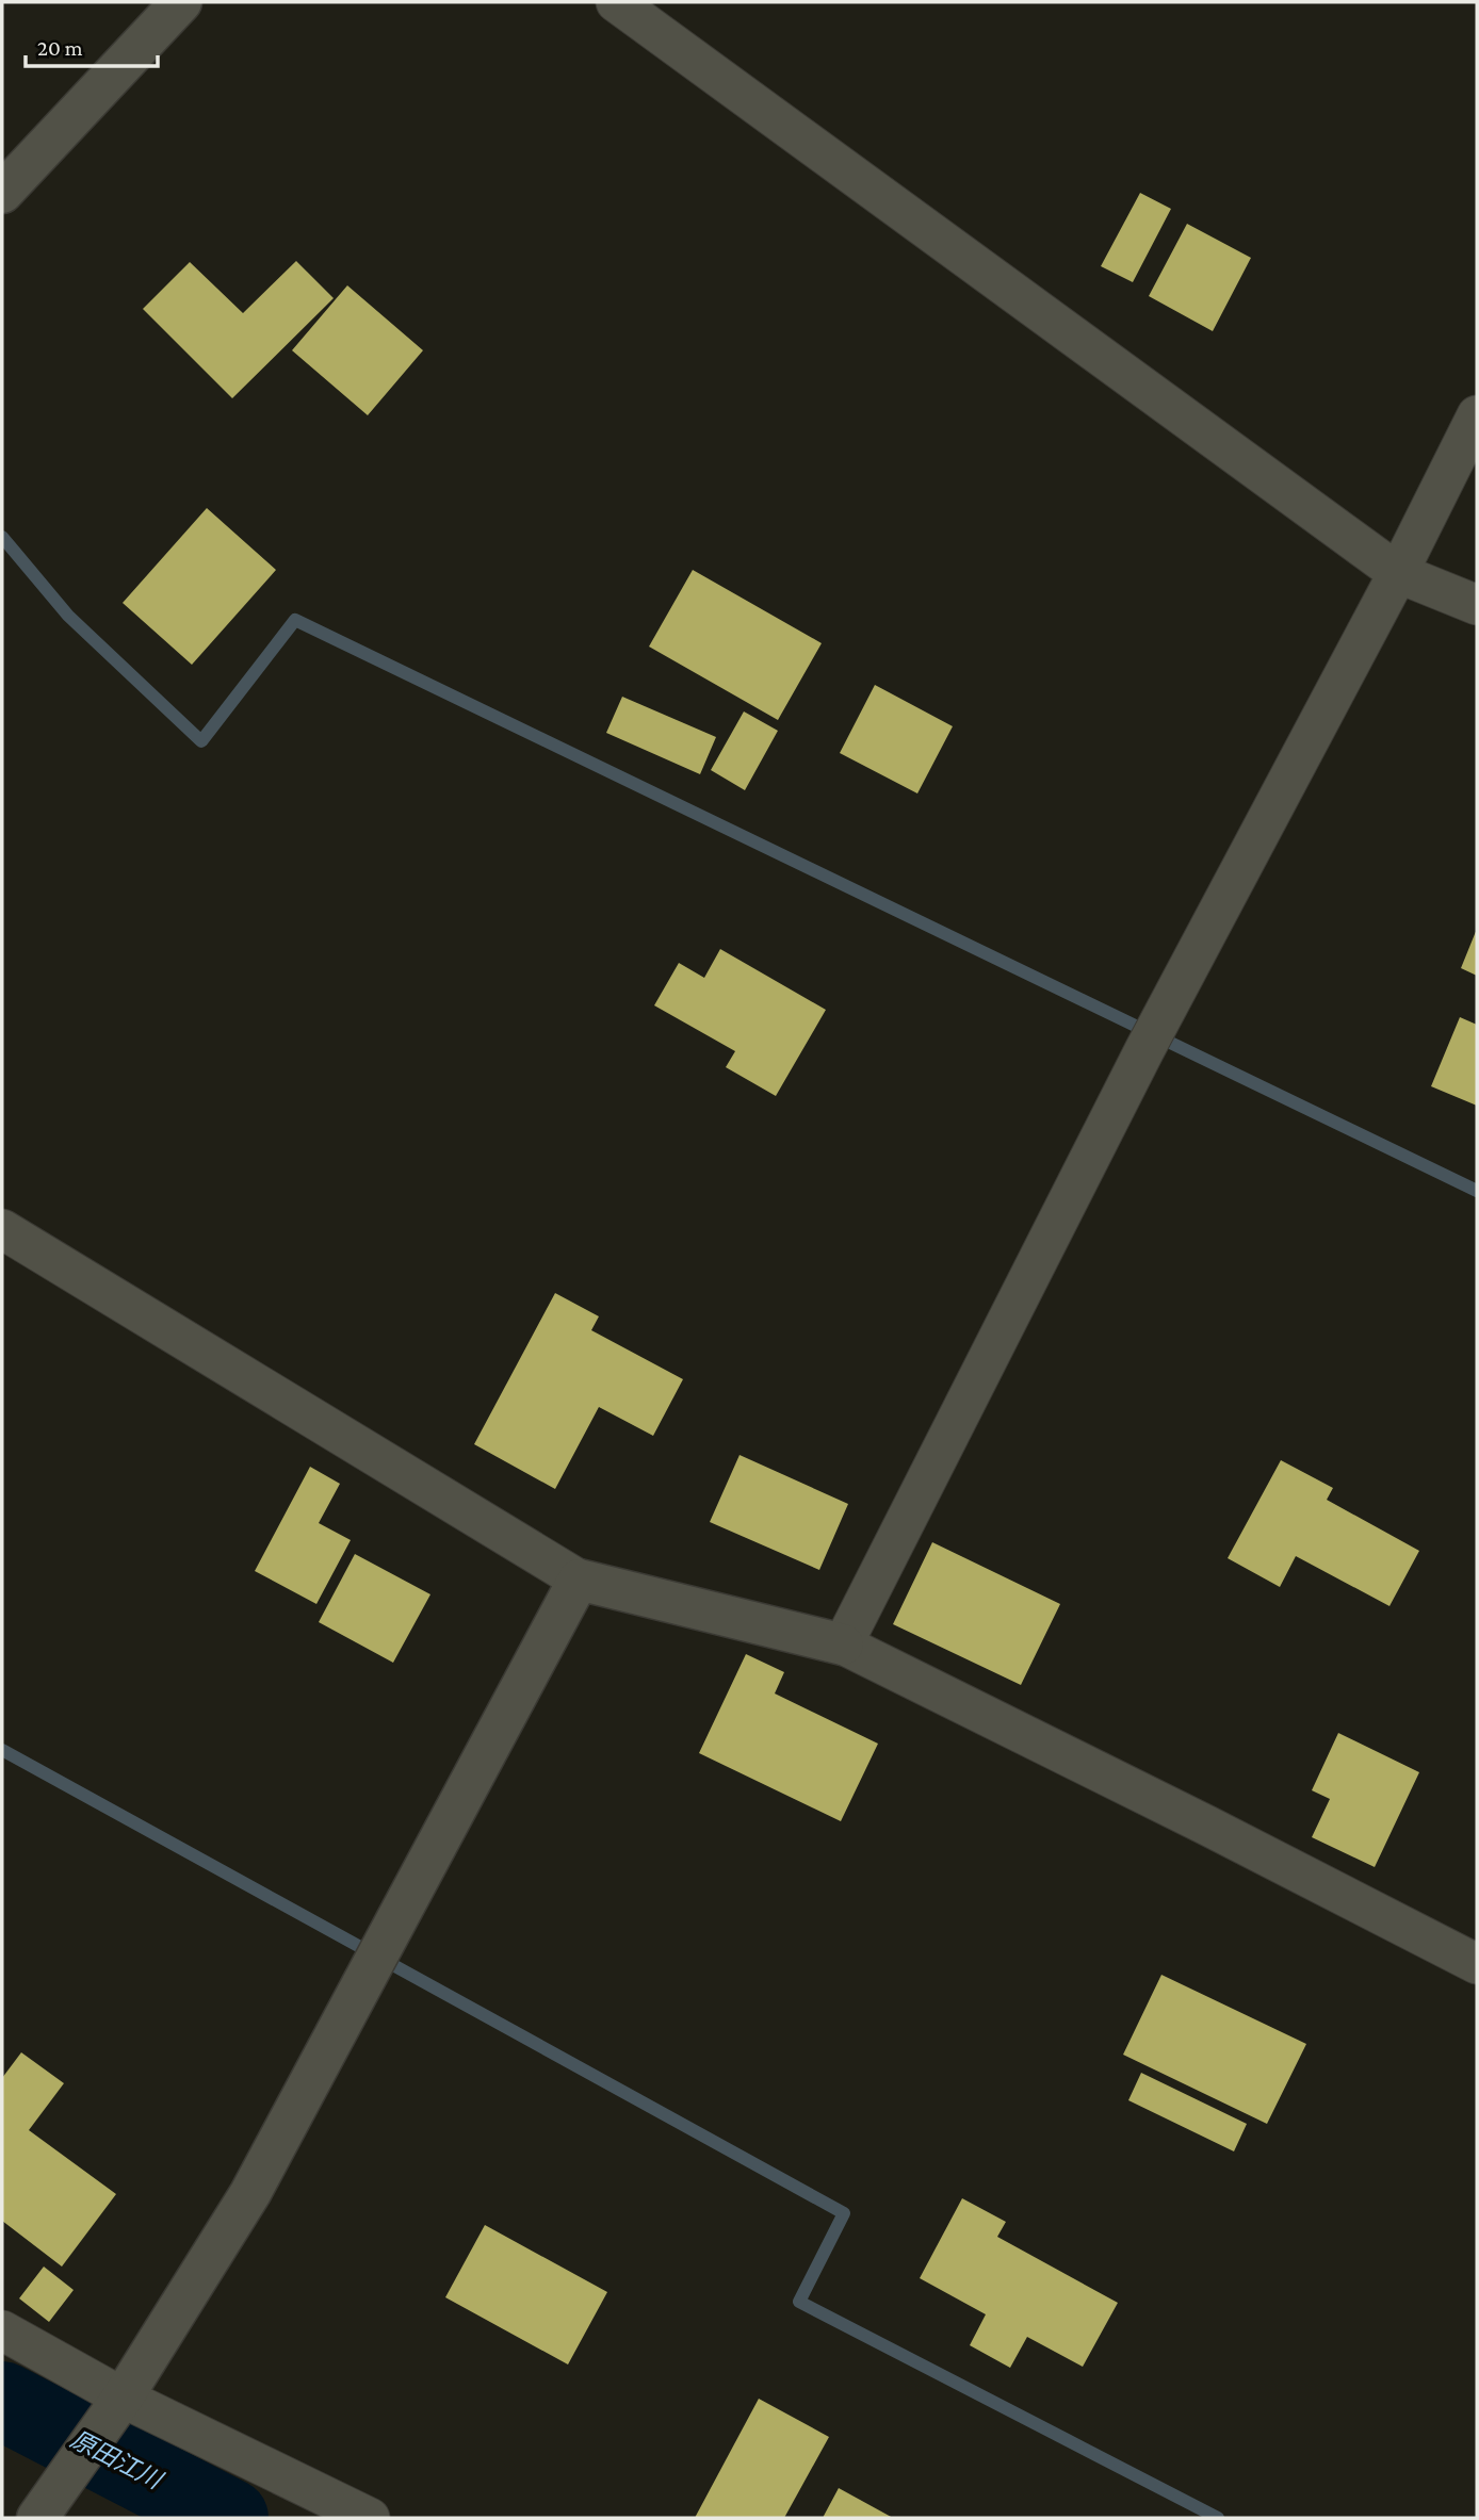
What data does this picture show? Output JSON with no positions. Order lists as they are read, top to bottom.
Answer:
{
  "water": ["原田江川"],
  "scale_bar": "20 m"
}
